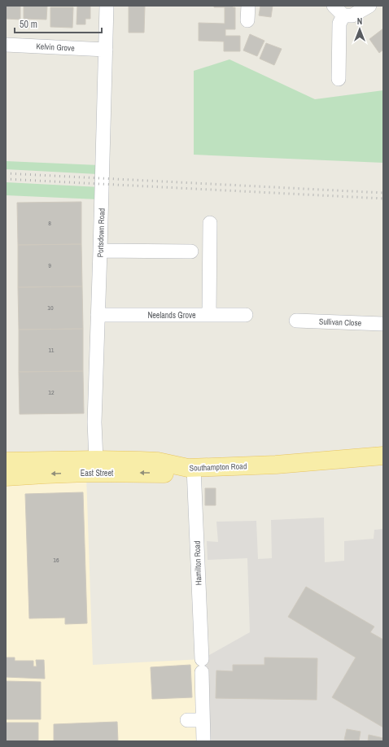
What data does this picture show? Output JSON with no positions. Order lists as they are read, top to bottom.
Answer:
{
  "streets": {
    "main road": ["Southampton Road", "East Street"],
    "street": [
      "Kelvin Grove",
      "Portsdown Road",
      "Neelands Grove",
      "Sullivan Close",
      "Hamilton Road"
    ]
  },
  "crossings": [
    ["Kelvin Grove", "Portsdown Road"],
    ["Portsdown Road", "Neelands Grove"],
    ["Portsdown Road", "Southampton Road"],
    ["Southampton Road", "East Street"],
    ["Southampton Road", "Hamilton Road"],
    ["East Street", "Hamilton Road"]
  ],
  "one_way": ["East Street"],
  "house_numbers": [
    "8",
    "9",
    "10",
    "11",
    "12",
    "16"
  ],
  "scale_bar": "50 m",
  "north": "top"
}
